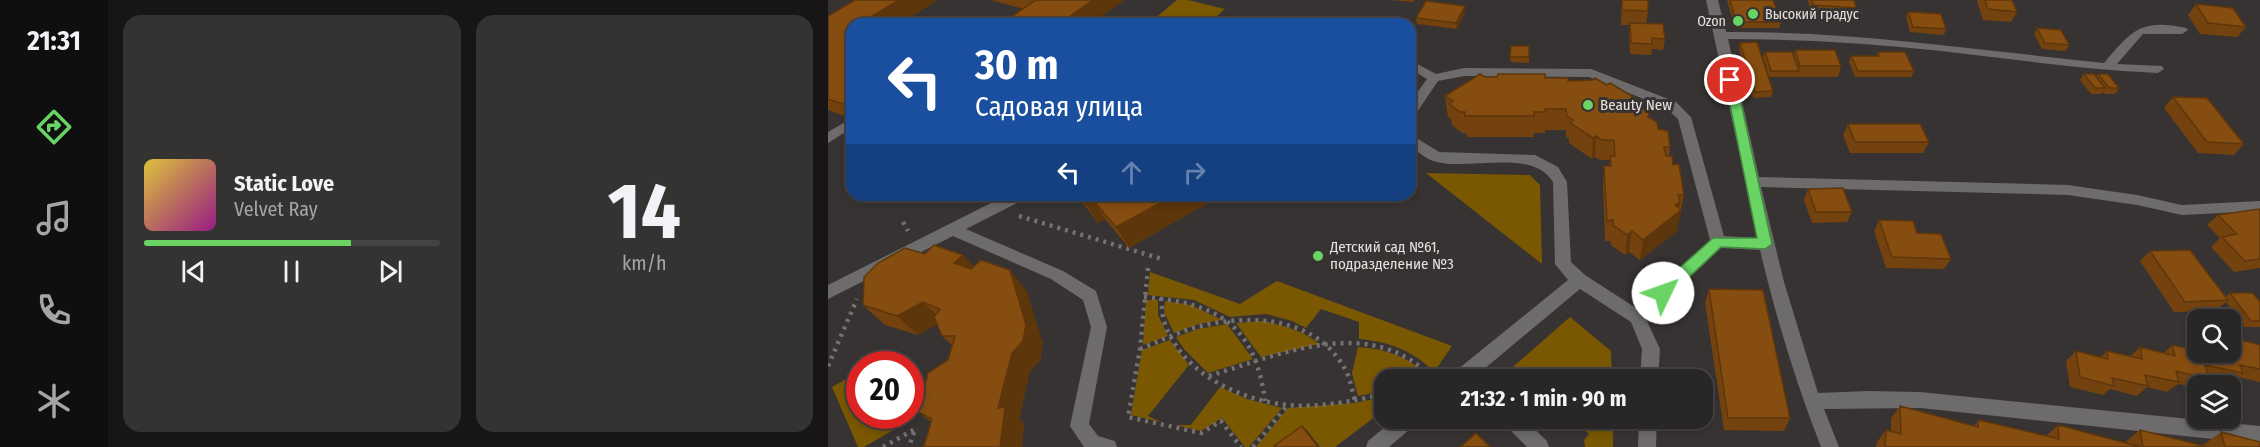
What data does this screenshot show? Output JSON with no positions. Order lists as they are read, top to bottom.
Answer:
{
  "places": [
    "Высокий градус",
    "Ozon",
    "Beauty New",
    "Детский сад №61, подразделение №3"
  ],
  "page": {
    "tabs": "21:31",
    "tile": ["14", "km/h"],
    "turn": ["30 m", "Садовая улица"],
    "song": ["Static Love", "Velvet Ray"],
    "limit": "20",
    "trip": "21:32 · 1 min · 90 m"
  }
}
